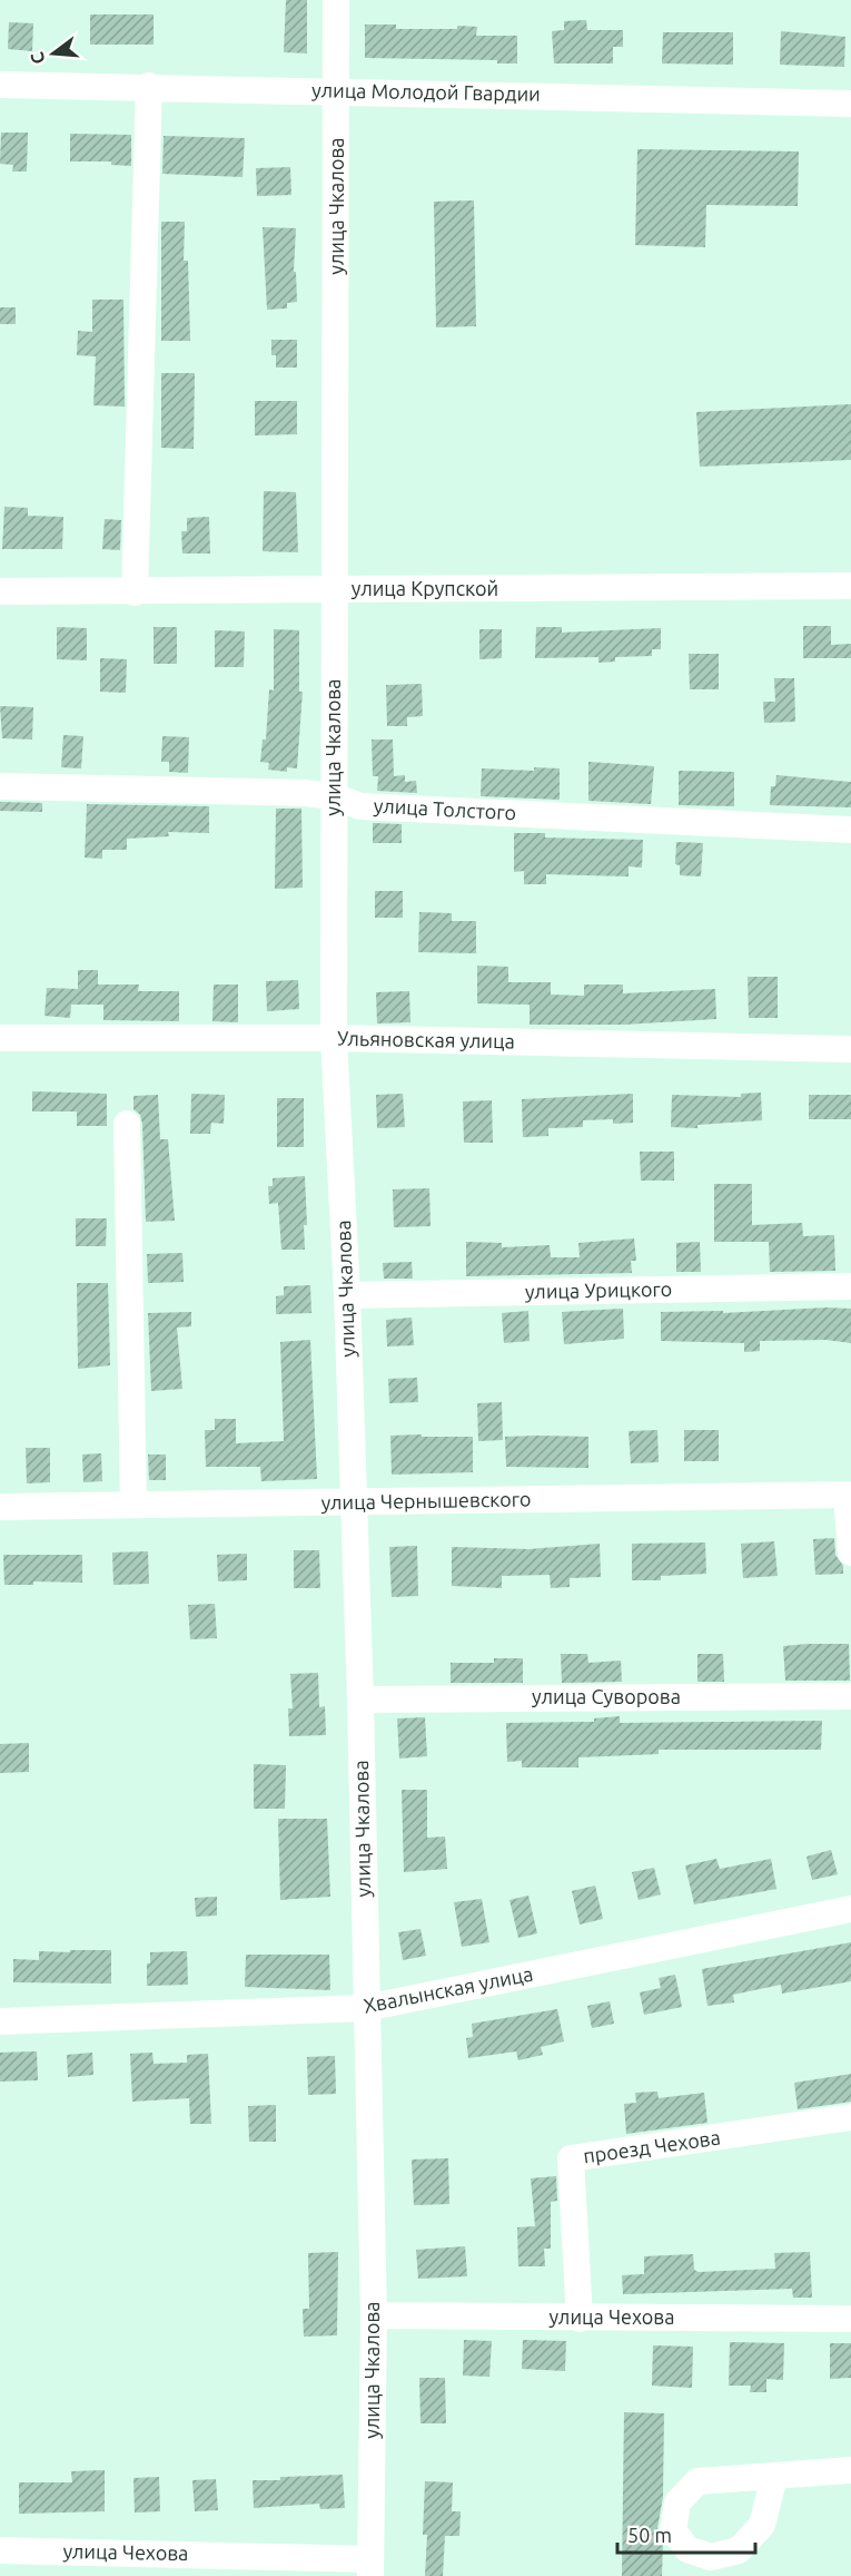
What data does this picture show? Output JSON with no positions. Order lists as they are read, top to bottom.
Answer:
{
  "streets": {
    "street": [
      "улица Молодой Гвардии",
      "улица Чкалова",
      "улица Крупской",
      "улица Толстого",
      "Ульяновская улица",
      "улица Урицкого",
      "улица Чернышевского",
      "улица Суворова",
      "Хвалынская улица",
      "проезд Чехова",
      "улица Чехова"
    ]
  },
  "crossings": [
    ["улица Молодой Гвардии", "улица Чкалова"],
    ["улица Чкалова", "улица Крупской"],
    ["улица Чкалова", "улица Толстого"],
    ["улица Чкалова", "Ульяновская улица"],
    ["улица Чкалова", "улица Урицкого"],
    ["улица Чкалова", "улица Чернышевского"],
    ["улица Чкалова", "улица Суворова"],
    ["улица Чкалова", "Хвалынская улица"],
    ["улица Чкалова", "улица Чехова"],
    ["проезд Чехова", "улица Чехова"]
  ],
  "scale_bar": "50 m",
  "north": "left"
}
